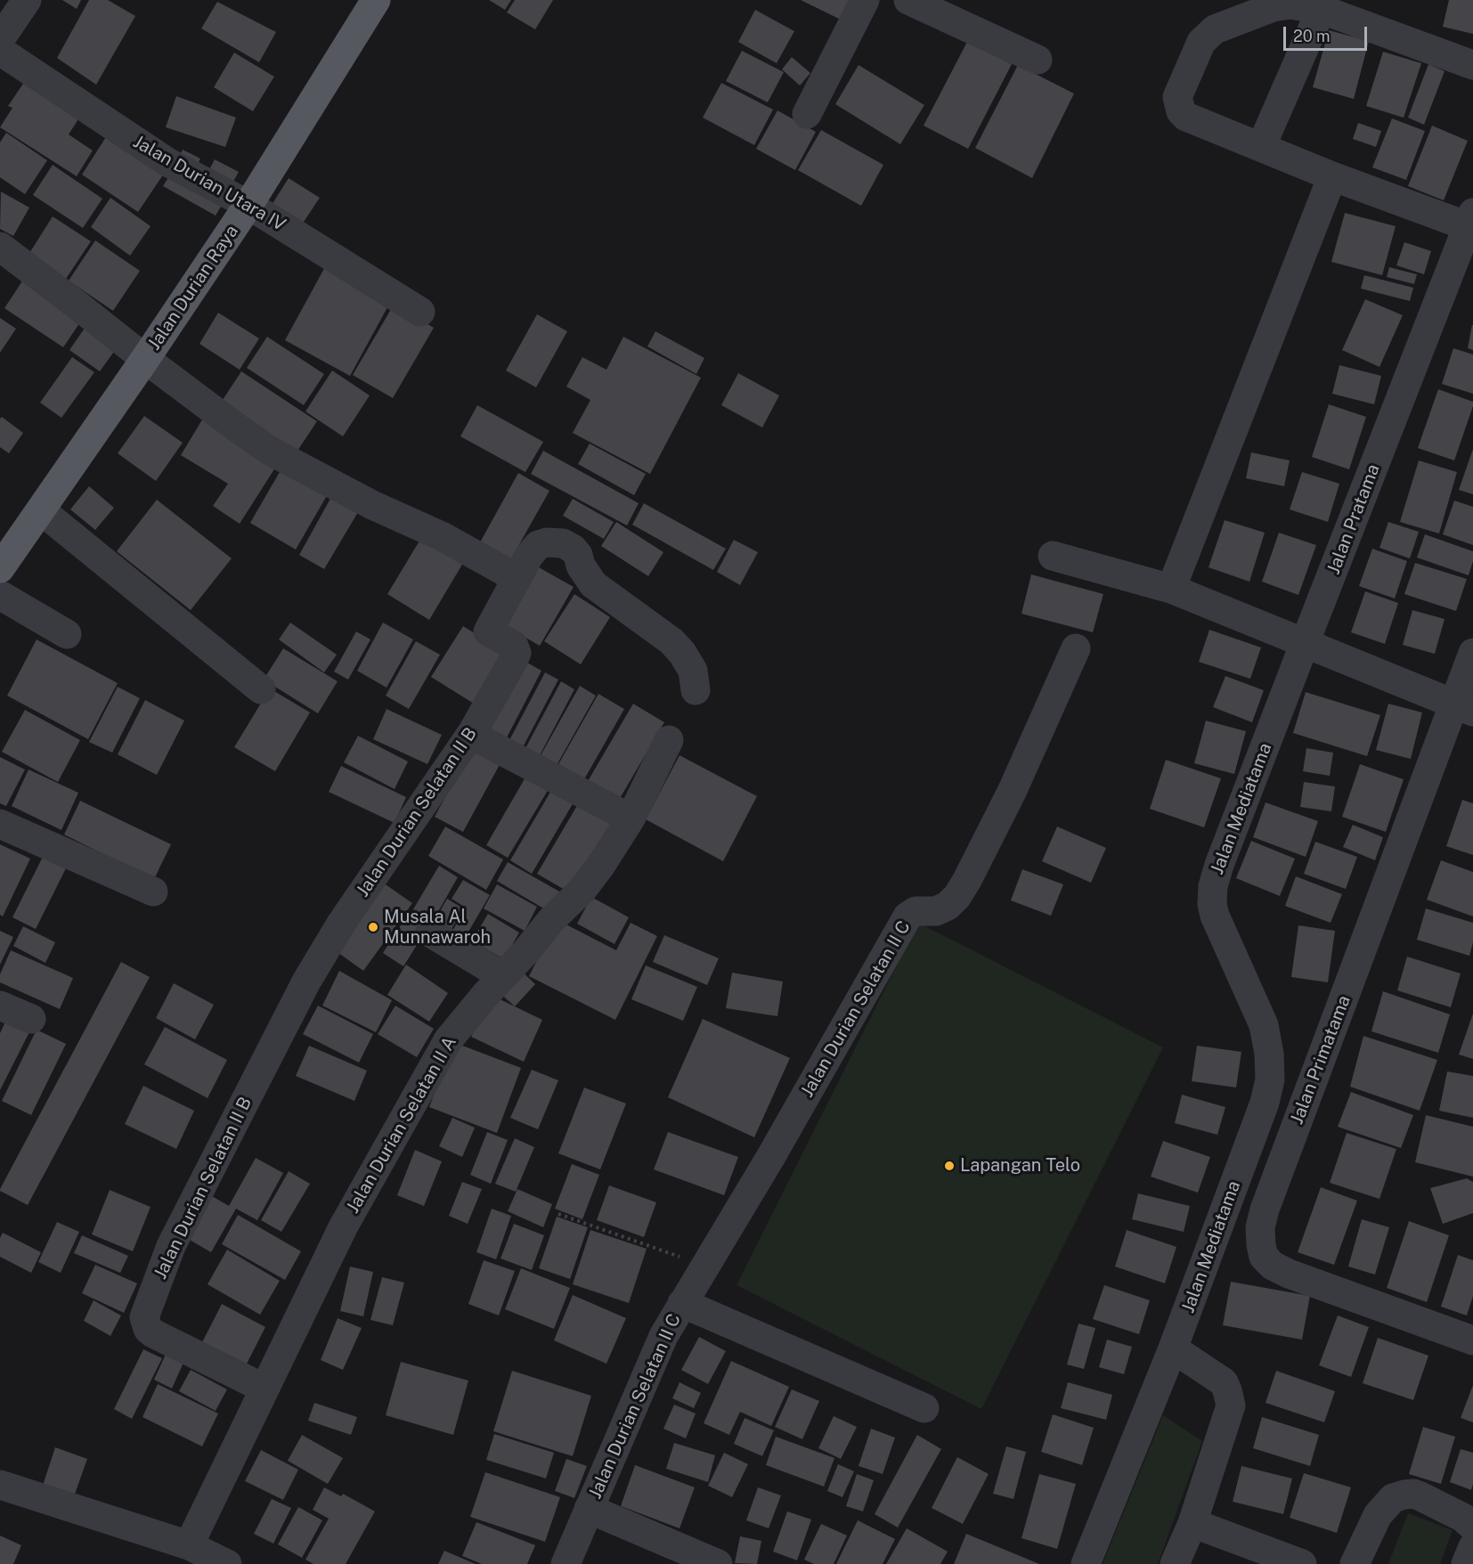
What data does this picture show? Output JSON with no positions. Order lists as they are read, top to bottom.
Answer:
{
  "streets": {
    "main road": ["Jalan Durian Raya"],
    "street": [
      "Jalan Durian Utara IV",
      "Jalan Pratama",
      "Jalan Mediatama",
      "Jalan Durian Selatan II B",
      "Jalan Durian Selatan II C",
      "Jalan Primatama",
      "Jalan Durian Selatan II A"
    ]
  },
  "crossings": [
    ["Jalan Durian Utara IV", "Jalan Durian Raya"],
    ["Jalan Pratama", "Jalan Mediatama"],
    ["Jalan Durian Selatan II B", "Jalan Durian Selatan II A"]
  ],
  "places": ["Musala Al Munnawaroh", "Lapangan Telo"],
  "scale_bar": "20 m"
}
